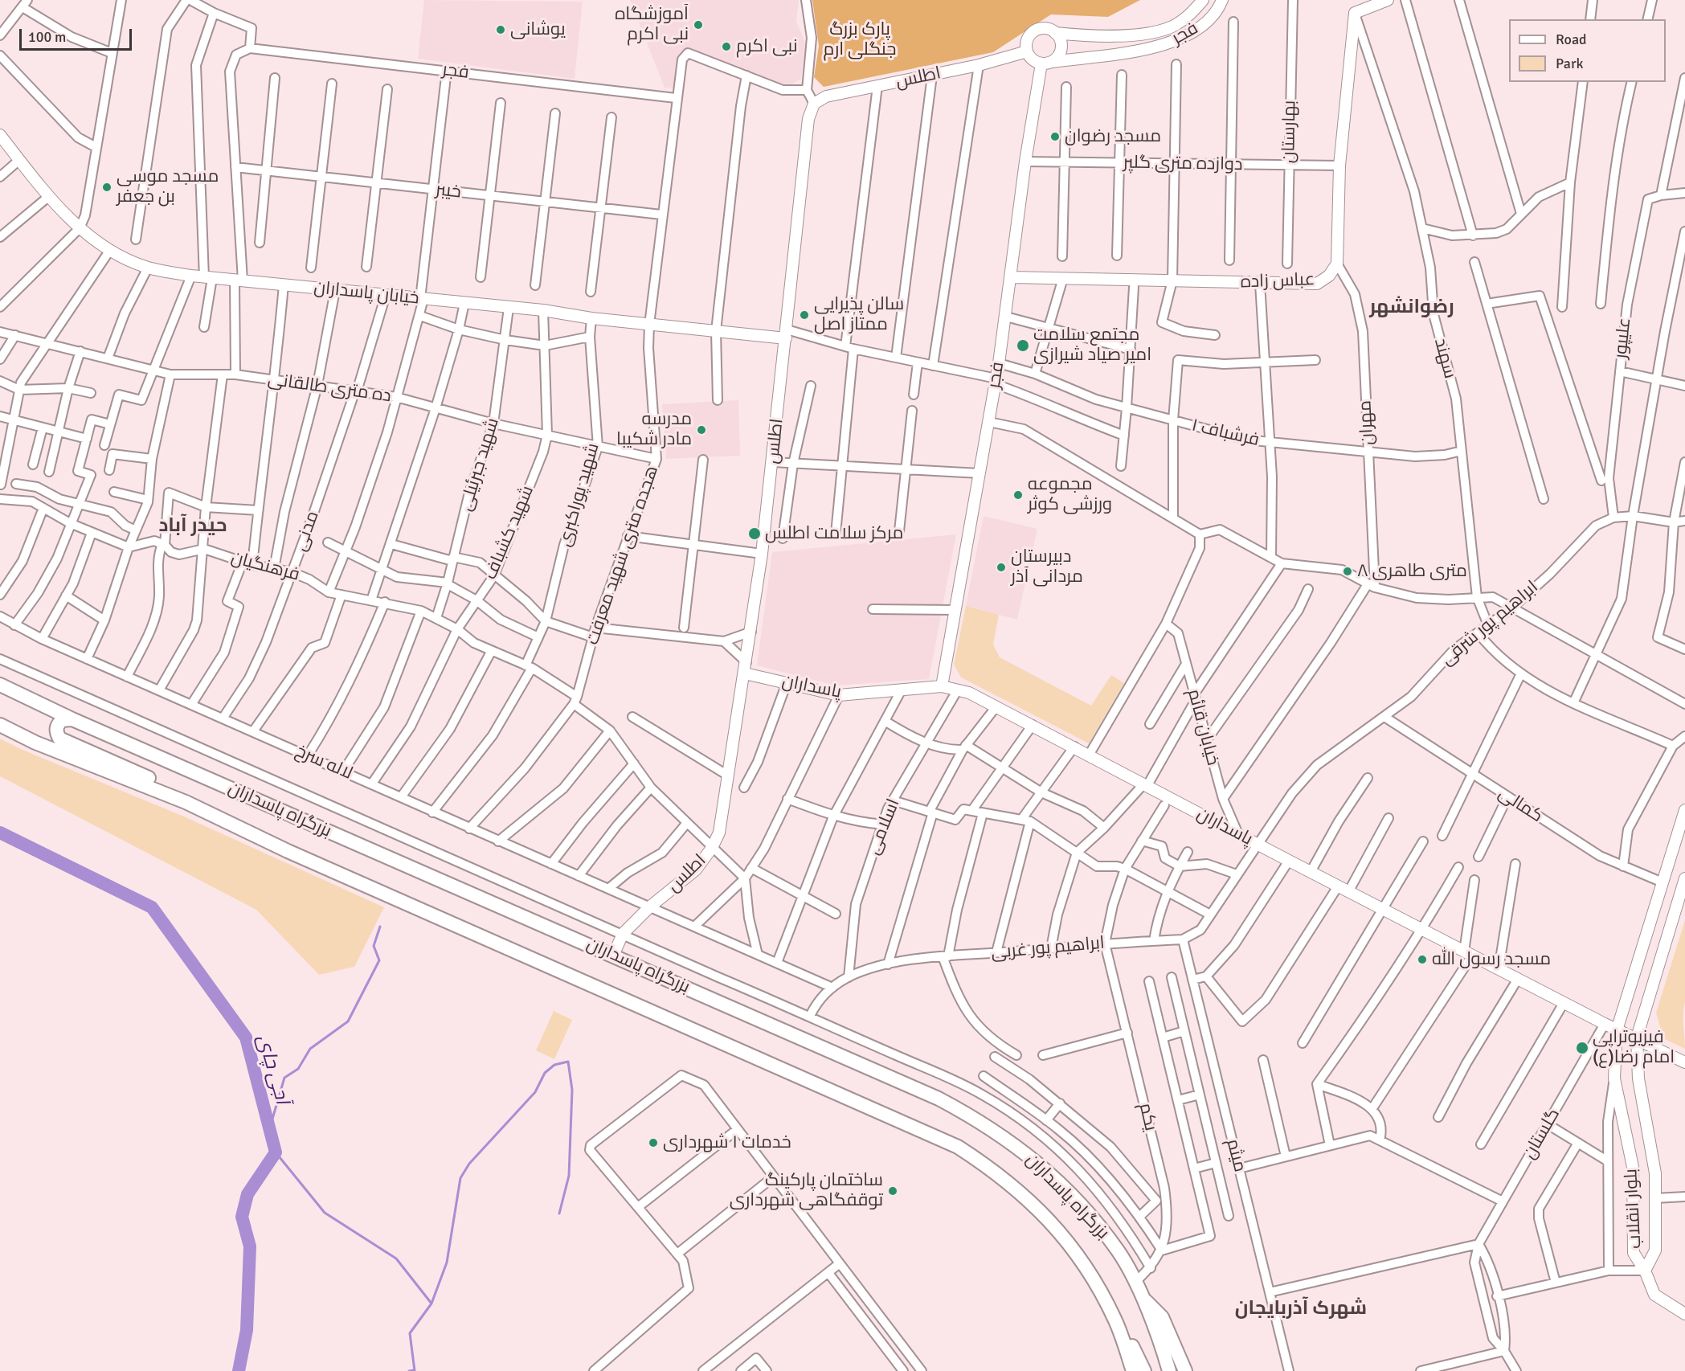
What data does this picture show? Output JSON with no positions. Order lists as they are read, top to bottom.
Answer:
{
  "streets": {
    "highway": ["بزرگراه پاسداران"],
    "main road": [
      "فجر",
      "اطلس",
      "عباس زاده",
      "خیابان پاسداران",
      "پاسداران",
      "بلوار انقلاب"
    ],
    "street": [
      "بهارستان",
      "دوازده متری گلپر",
      "خیبر",
      "علیپور",
      "سهند",
      "ده متری طالقانی",
      "مهران",
      "فرشباف ۱",
      "شهید جبرئیلی",
      "شهید پوراکبری",
      "مدنی",
      "شهید کشباف",
      "هجده متری شهید معرفت",
      "فرهنگیان",
      "ابراهیم پور شرقی",
      "خیابان قائم",
      "لاله سرخ",
      "کمالی",
      "اسلامی",
      "ابراهیم پور غربی",
      "یکم",
      "گلستان",
      "میثم"
    ]
  },
  "crossings": [
    ["فجر", "اطلس"],
    ["فجر", "دوازده متری گلپر"],
    ["فجر", "عباس زاده"],
    ["فجر", "فرشباف ۱"],
    ["فجر", "هجده متری شهید معرفت"],
    ["فجر", "پاسداران"],
    ["اطلس", "خیابان پاسداران"],
    ["اطلس", "فرهنگیان"],
    ["اطلس", "پاسداران"],
    ["اطلس", "لاله سرخ"],
    ["اطلس", "بزرگراه پاسداران"],
    ["بهارستان", "دوازده متری گلپر"],
    ["دوازده متری گلپر", "عباس زاده"],
    ["خیبر", "هجده متری شهید معرفت"],
    ["عباس زاده", "سهند"],
    ["عباس زاده", "مهران"],
    ["خیابان پاسداران", "شهید جبرئیلی"],
    ["خیابان پاسداران", "شهید پوراکبری"],
    ["خیابان پاسداران", "مدنی"],
    ["خیابان پاسداران", "شهید کشباف"],
    ["خیابان پاسداران", "هجده متری شهید معرفت"],
    ["علیپور", "ابراهیم پور شرقی"],
    ["سهند", "فرشباف ۱"],
    ["سهند", "ابراهیم پور شرقی"],
    ["ده متری طالقانی", "شهید جبرئیلی"],
    ["ده متری طالقانی", "شهید پوراکبری"],
    ["ده متری طالقانی", "مدنی"],
    ["ده متری طالقانی", "شهید کشباف"],
    ["ده متری طالقانی", "هجده متری شهید معرفت"],
    ["مهران", "فرشباف ۱"],
    ["شهید جبرئیلی", "فرهنگیان"],
    ["شهید پوراکبری", "فرهنگیان"],
    ["شهید پوراکبری", "لاله سرخ"],
    ["مدنی", "فرهنگیان"],
    ["مدنی", "لاله سرخ"],
    ["شهید کشباف", "فرهنگیان"],
    ["شهید کشباف", "لاله سرخ"],
    ["هجده متری شهید معرفت", "فرهنگیان"],
    ["هجده متری شهید معرفت", "لاله سرخ"],
    ["ابراهیم پور شرقی", "پاسداران"],
    ["ابراهیم پور شرقی", "کمالی"],
    ["پاسداران", "خیابان قائم"],
    ["پاسداران", "اسلامی"],
    ["پاسداران", "گلستان"],
    ["پاسداران", "بلوار انقلاب"],
    ["لاله سرخ", "ابراهیم پور غربی"],
    ["کمالی", "بلوار انقلاب"],
    ["بزرگراه پاسداران", "یکم"],
    ["اسلامی", "ابراهیم پور غربی"],
    ["ابراهیم پور غربی", "یکم"],
    ["ابراهیم پور غربی", "میثم"]
  ],
  "districts": ["رضوانشهر", "حیدر آباد", "شهرک آذربایجان"],
  "water": ["آجی چای"],
  "parks": ["پارک بزرگ جنگلی ارم"],
  "places": [
    "آموزشگاه نبی اکرم",
    "یوشانی",
    "نبی اکرم",
    "مسجد رضوان",
    "مسجد موسی بن جعفر",
    "سالن پذیرایی ممتاز اصل",
    "مجتمع سلامت امیر صیاد شیرازی",
    "مدرسه مادر شکیبا",
    "مجموعه ورزشی کوثر",
    "مرکز سلامت اطلس",
    "دبیرستان مردانی آذر",
    "۸ متری طاهری",
    "مسجد رسول الله",
    "فیزیوتراپی امام رضا(ع)",
    "خدمات ۱ شهرداری",
    "ساختمان پارکینگ توقفگاهی شهرداری"
  ],
  "legend": ["Road", "Park"],
  "scale_bar": "100 m"
}
